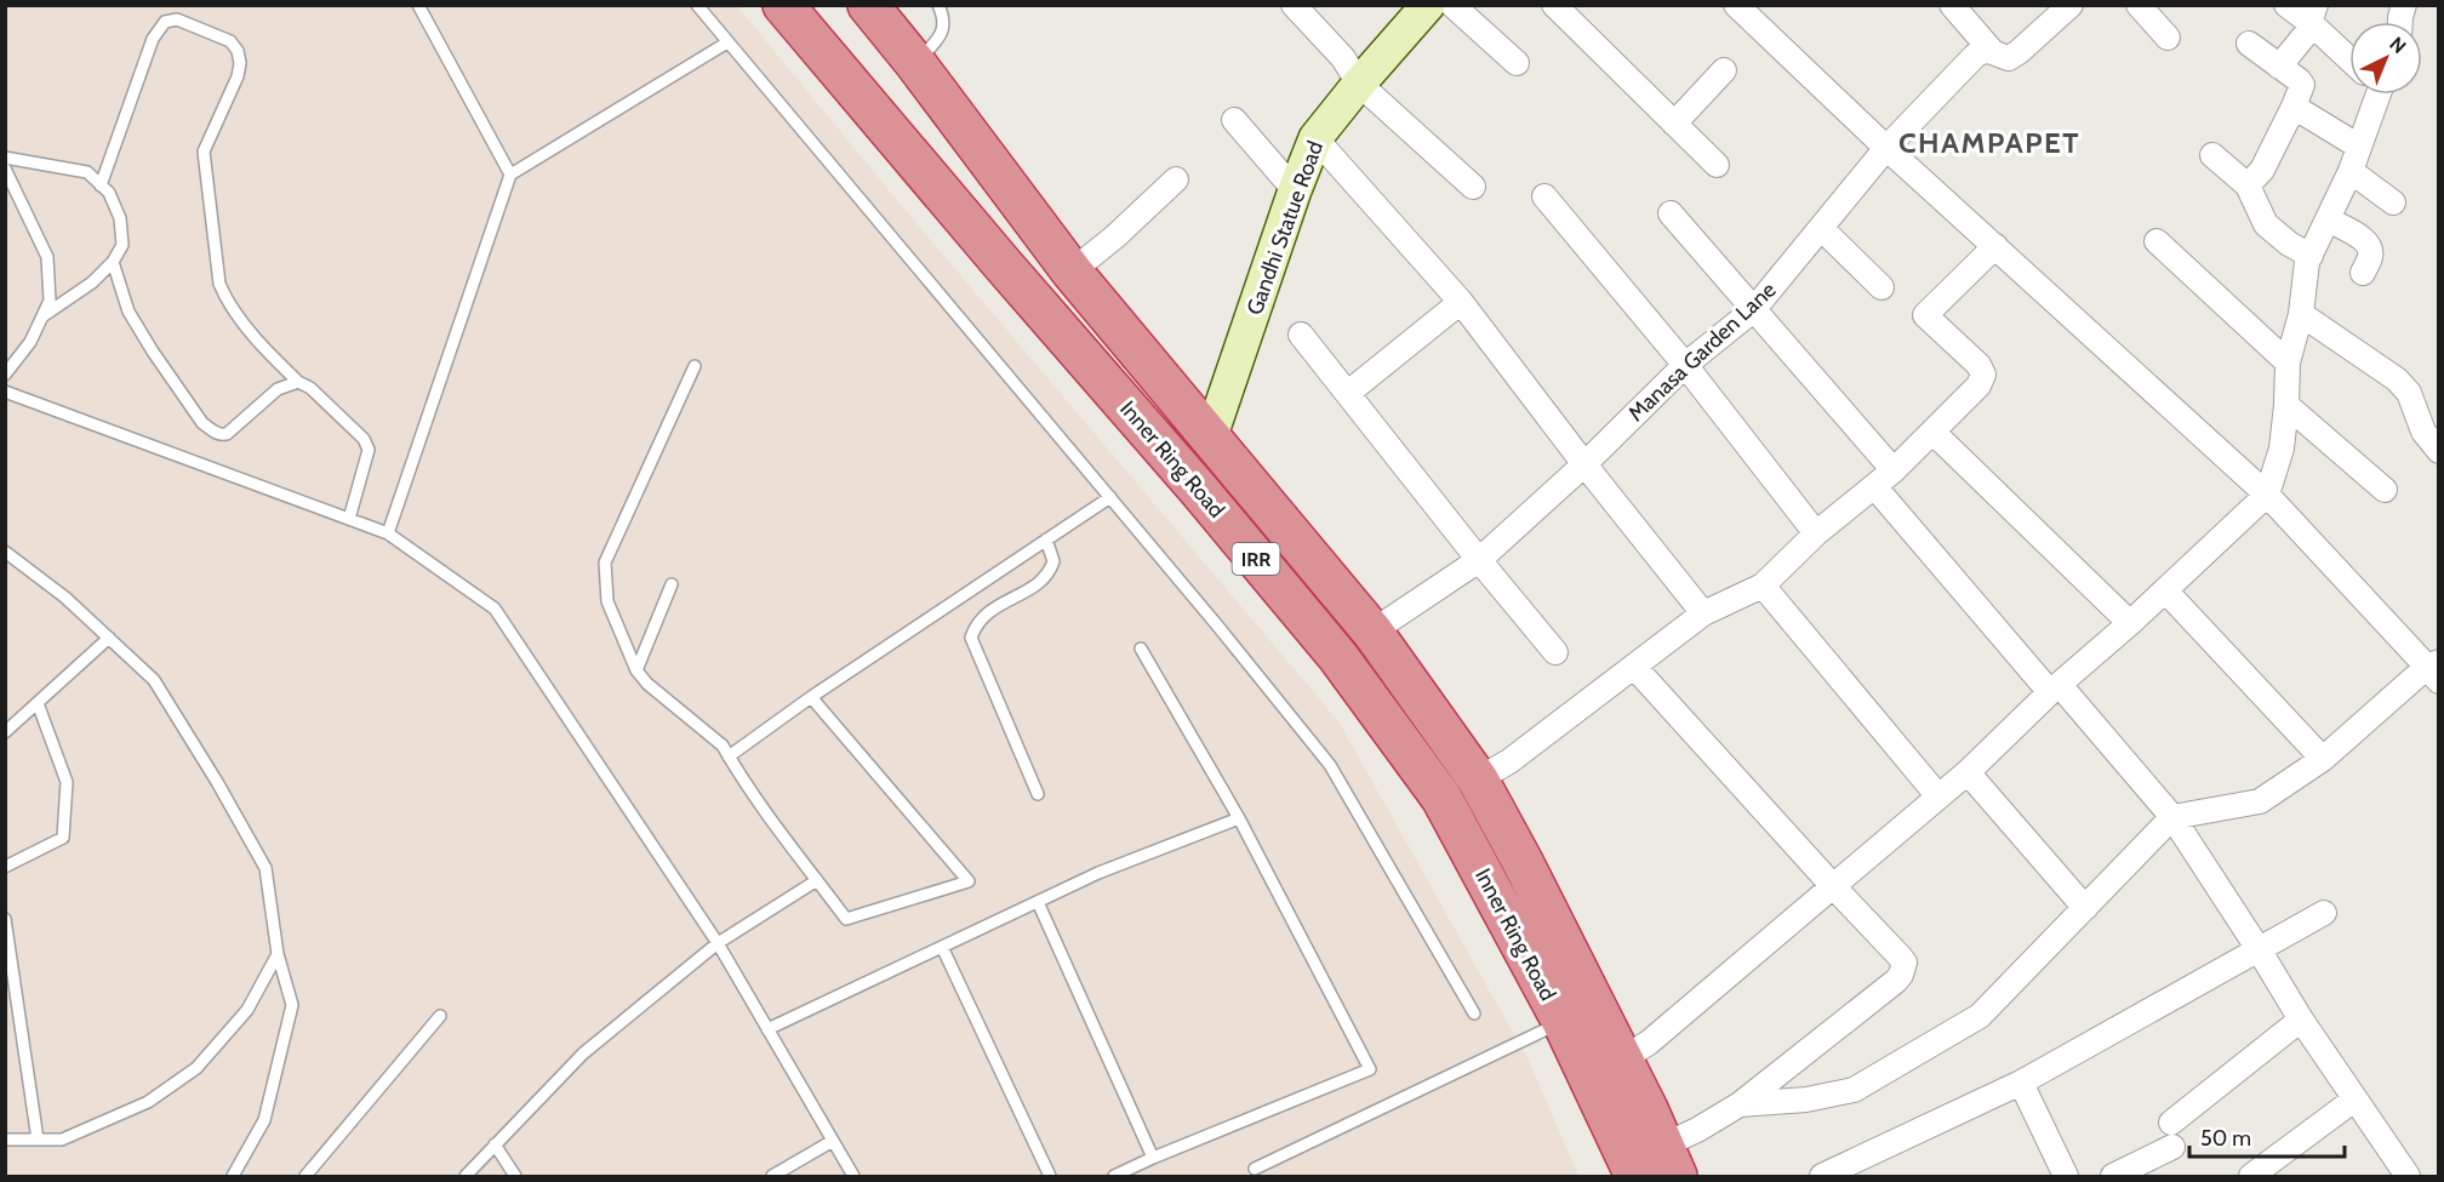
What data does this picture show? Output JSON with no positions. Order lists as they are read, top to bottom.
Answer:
{
  "streets": {
    "highway": ["Inner Ring Road", "IRR"],
    "street": ["Gandhi Statue Road", "Manasa Garden Lane"]
  },
  "crossings": [
    ["Gandhi Statue Road", "Inner Ring Road"],
    ["Manasa Garden Lane", "Inner Ring Road"]
  ],
  "districts": ["CHAMPAPET"],
  "scale_bar": "50 m",
  "north": "top right"
}
